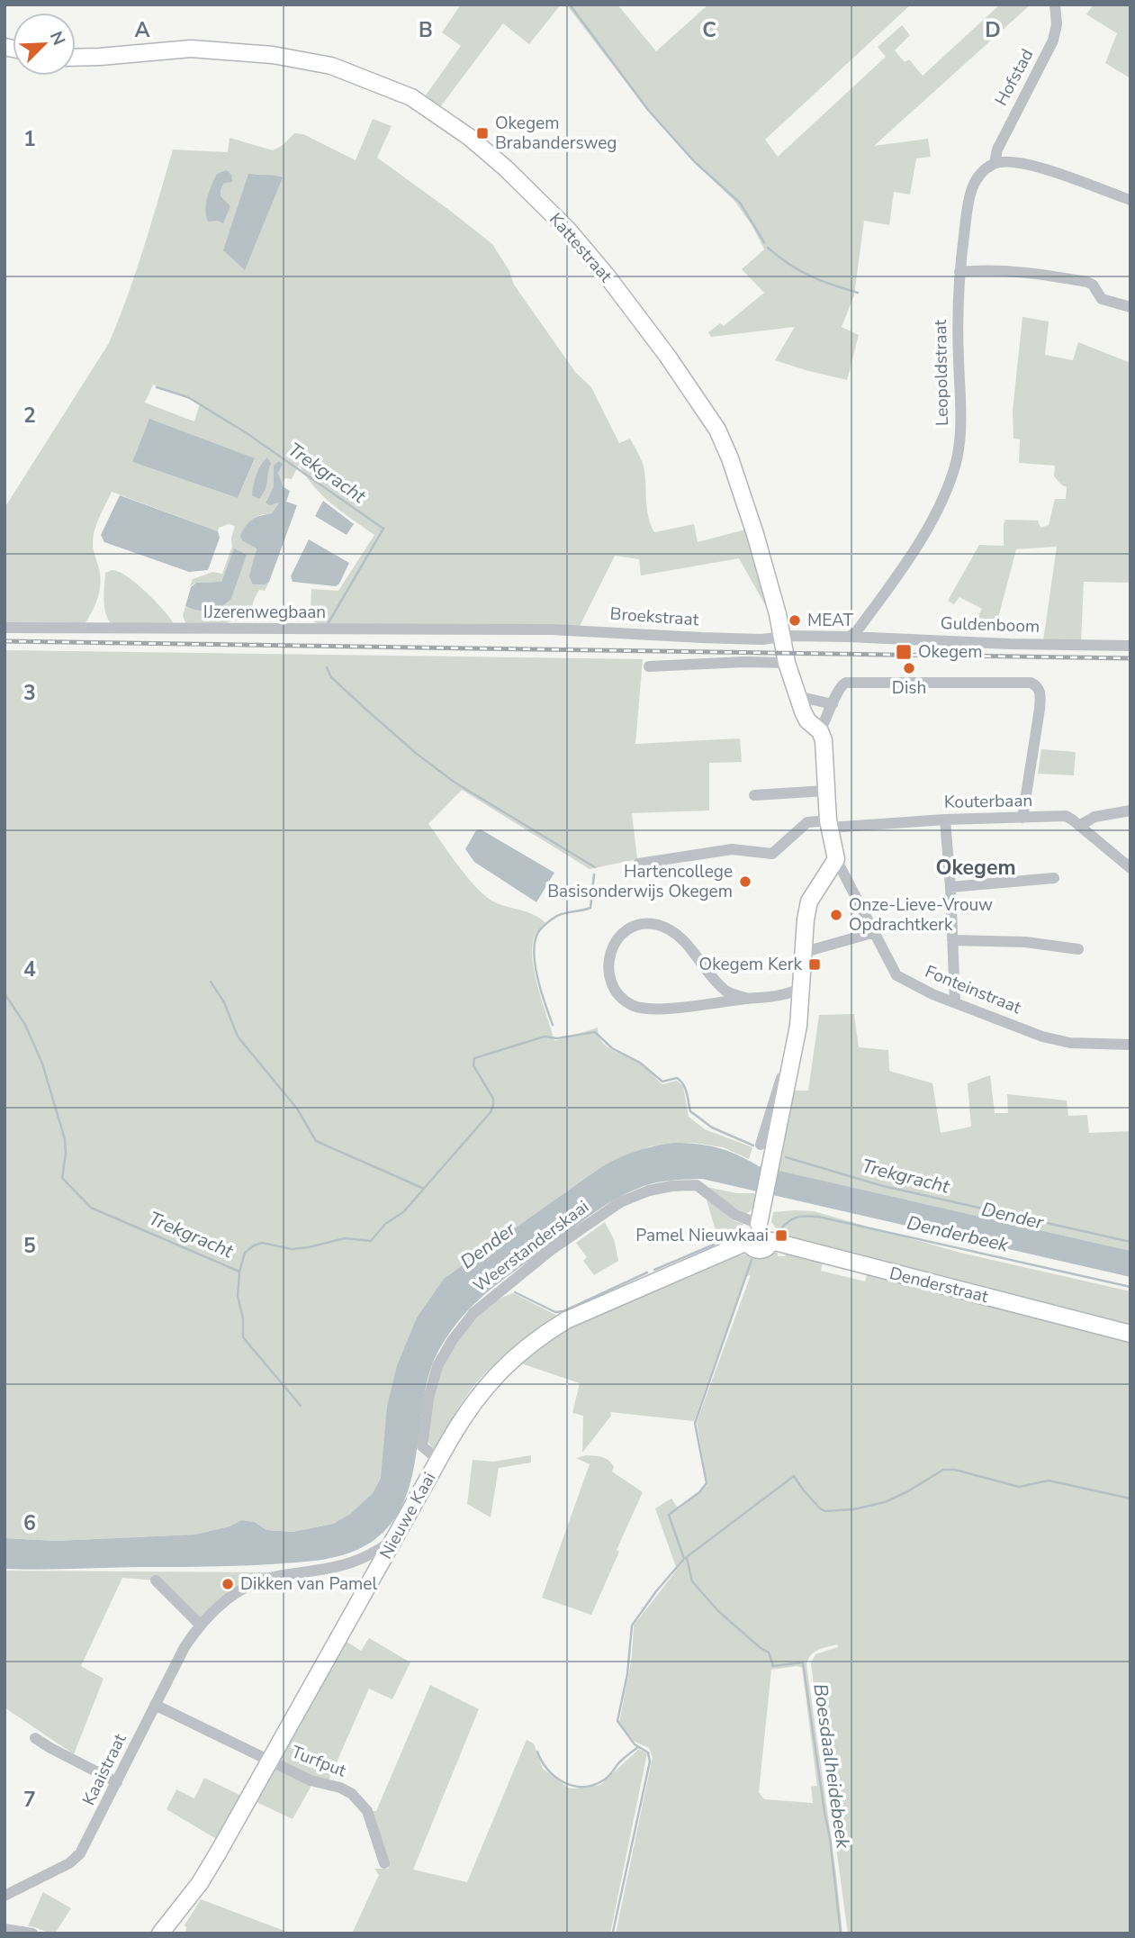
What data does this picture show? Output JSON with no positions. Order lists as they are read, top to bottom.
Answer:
{
  "streets": {
    "main road": ["Kattestraat", "Denderstraat", "Nieuwe Kaai"],
    "street": [
      "Hofstad",
      "Leopoldstraat",
      "IJzerenwegbaan",
      "Broekstraat",
      "Guldenboom",
      "Kouterbaan",
      "Fonteinstraat",
      "Weerstanderskaai",
      "Turfput",
      "Kaaistraat"
    ]
  },
  "crossings": [
    ["Hofstad", "Leopoldstraat"],
    ["Kattestraat", "Broekstraat"],
    ["Leopoldstraat", "Guldenboom"],
    ["IJzerenwegbaan", "Broekstraat"],
    ["Weerstanderskaai", "Denderstraat"],
    ["Weerstanderskaai", "Nieuwe Kaai"],
    ["Denderstraat", "Nieuwe Kaai"],
    ["Nieuwe Kaai", "Turfput"],
    ["Nieuwe Kaai", "Kaaistraat"],
    ["Turfput", "Kaaistraat"]
  ],
  "districts": ["Okegem"],
  "water": [
    "Trekgracht",
    "Dender",
    "Denderbeek",
    "Boesdaalheidebeek"
  ],
  "places": {
    "transit": [
      "Okegem Brabandersweg",
      "Okegem",
      "Okegem Kerk",
      "Pamel Nieuwkaai"
    ],
    "other": [
      "MEAT",
      "Dish",
      "Hartencollege Basisonderwijs Okegem",
      "Onze-Lieve-Vrouw Opdrachtkerk",
      "Dikken van Pamel"
    ]
  },
  "north": "top right",
  "grid": {
    "columns": [
      "A",
      "B",
      "C",
      "D"
    ],
    "rows": [
      "1",
      "2",
      "3",
      "4",
      "5",
      "6",
      "7"
    ]
  }
}
